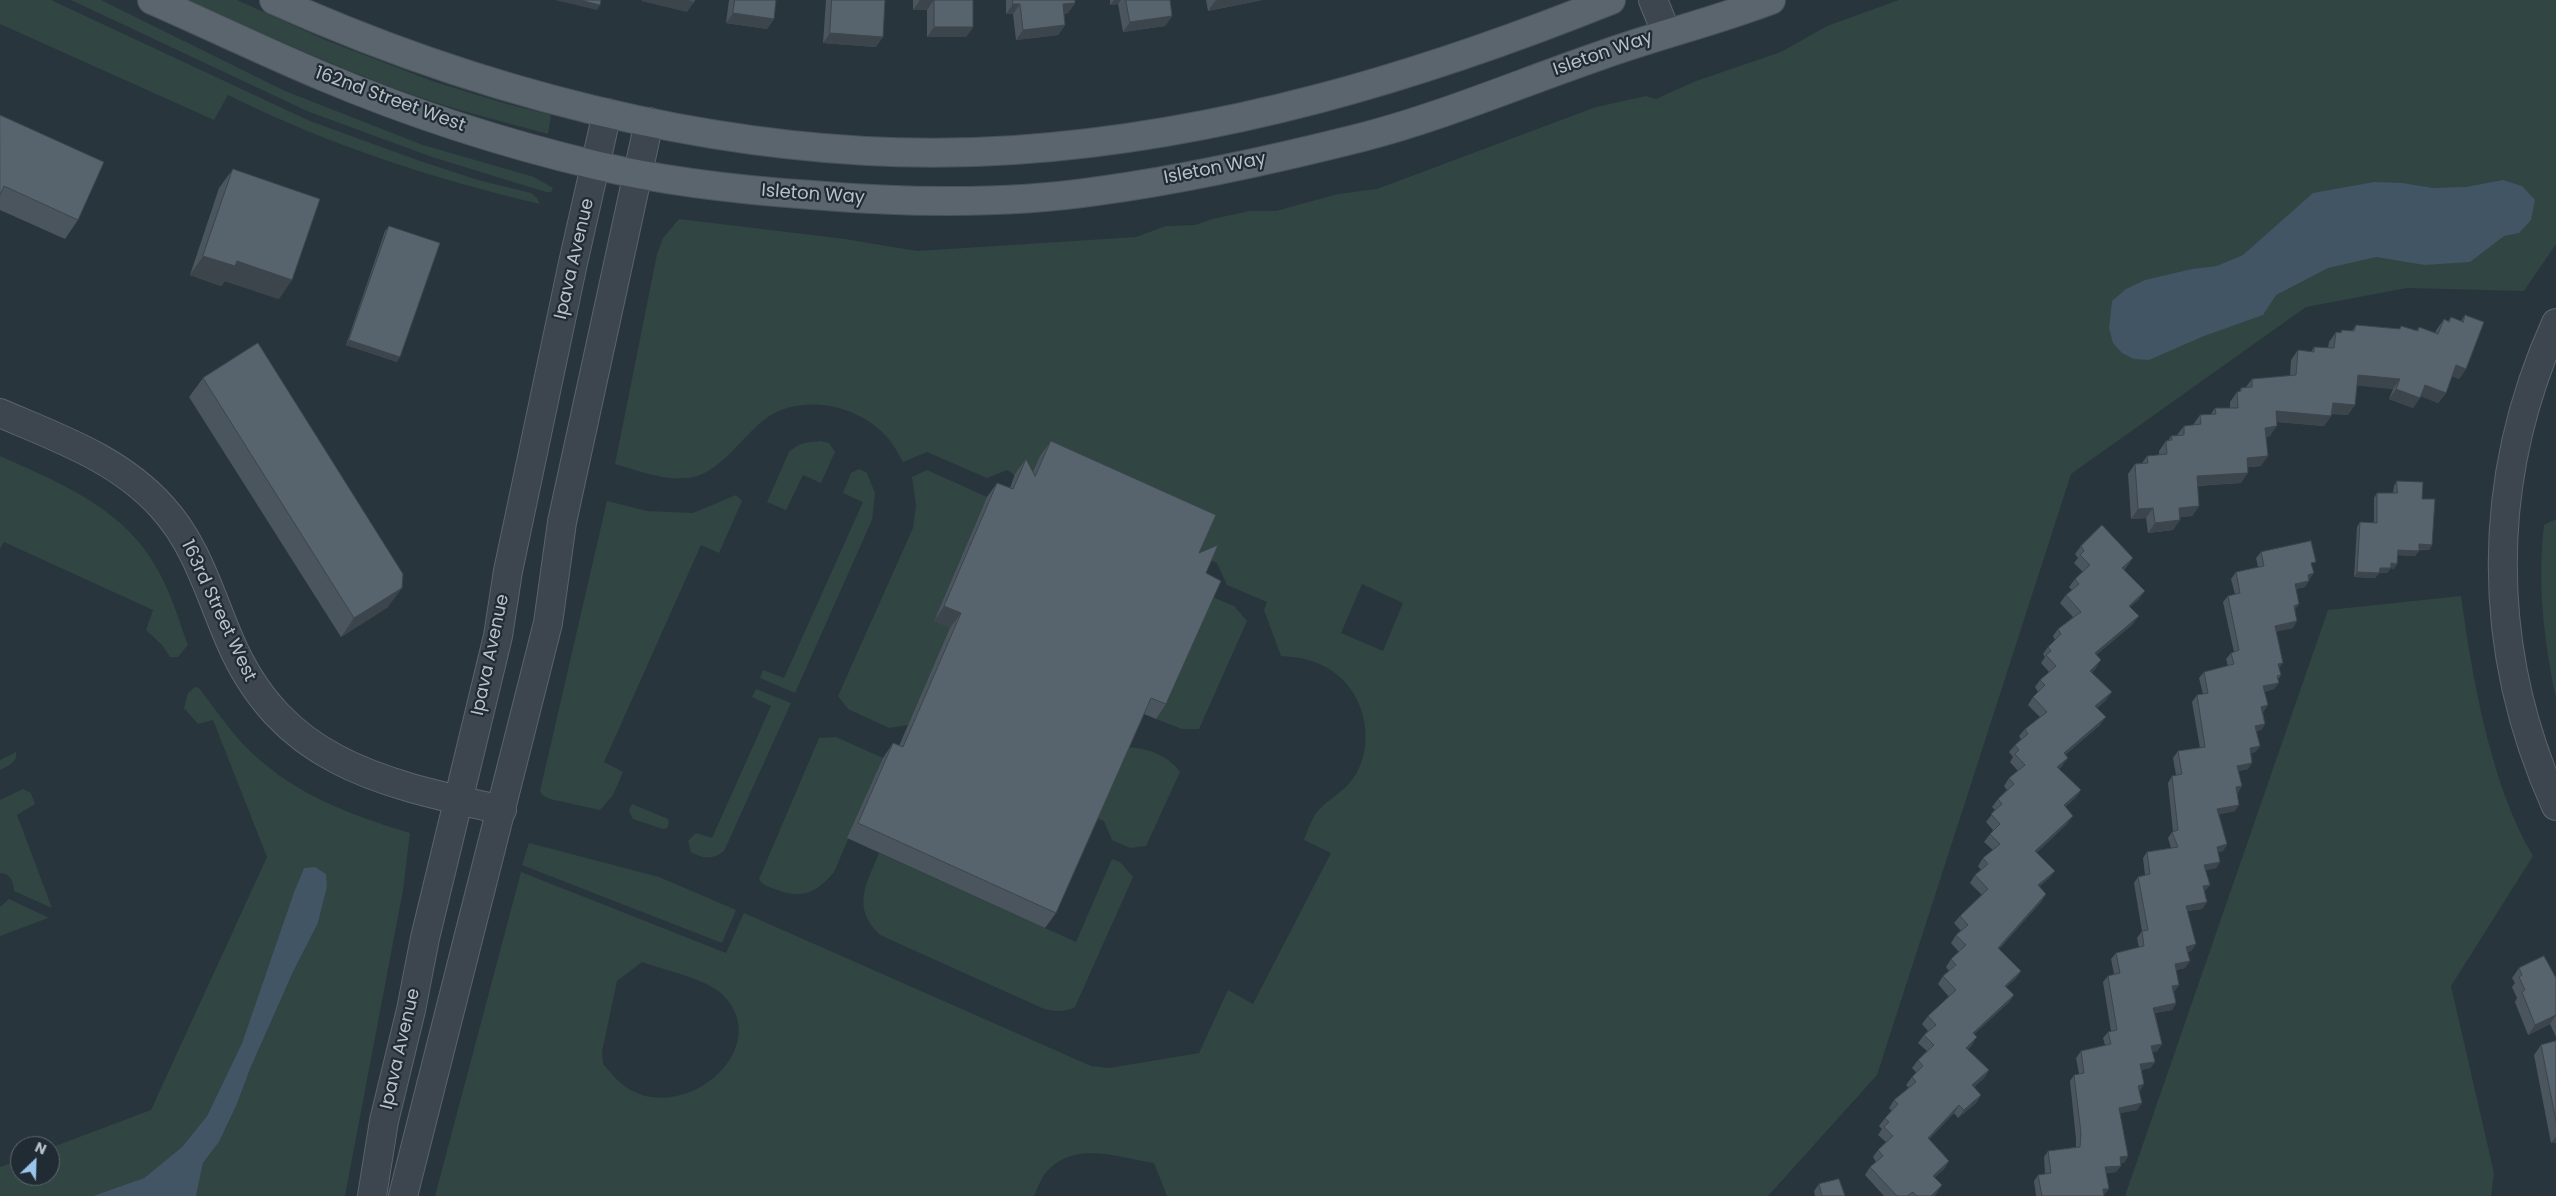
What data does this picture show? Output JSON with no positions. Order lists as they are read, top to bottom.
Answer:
{
  "streets": {
    "main road": ["Isleton Way", "162nd Street West"],
    "street": ["Ipava Avenue", "163rd Street West"]
  },
  "crossings": [
    ["Isleton Way", "162nd Street West"],
    ["Isleton Way", "Ipava Avenue"],
    ["162nd Street West", "Ipava Avenue"],
    ["Ipava Avenue", "163rd Street West"]
  ],
  "north": "top right"
}
